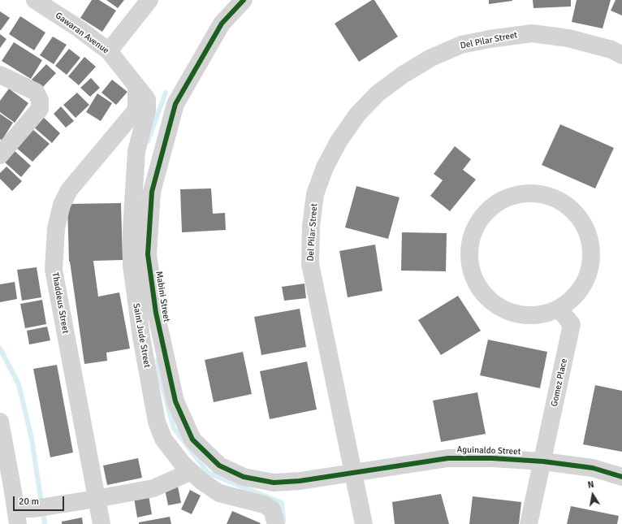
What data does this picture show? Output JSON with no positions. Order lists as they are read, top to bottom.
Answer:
{
  "streets": {
    "street": [
      "Gawaran Avenue",
      "Del Pilar Street",
      "Mabini Street",
      "Thaddeus Street",
      "Saint Jude Street",
      "Gomez Place",
      "Aguinaldo Street"
    ]
  },
  "crossings": [
    ["Gawaran Avenue", "Thaddeus Street"],
    ["Gawaran Avenue", "Saint Jude Street"],
    ["Del Pilar Street", "Mabini Street"],
    ["Del Pilar Street", "Aguinaldo Street"],
    ["Mabini Street", "Aguinaldo Street"],
    ["Thaddeus Street", "Saint Jude Street"],
    ["Gomez Place", "Aguinaldo Street"]
  ],
  "scale_bar": "20 m",
  "north": "top"
}
